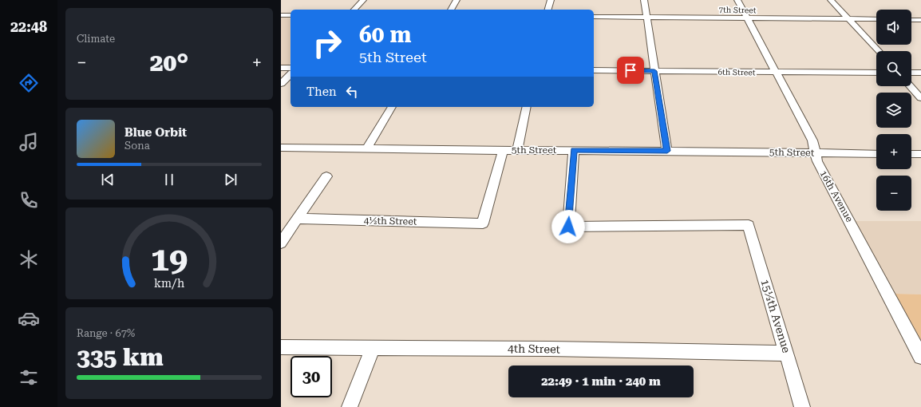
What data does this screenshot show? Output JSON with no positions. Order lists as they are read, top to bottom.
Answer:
{
  "streets": {
    "street": [
      "7th Street",
      "6th Street",
      "5th Street",
      "16th Avenue",
      "4½th Street",
      "15½th Avenue",
      "4th Street"
    ]
  },
  "crossings": [
    ["7th Street", "16th Avenue"],
    ["6th Street", "16th Avenue"],
    ["5th Street", "16th Avenue"],
    ["5th Street", "4½th Street"],
    ["5th Street", "15½th Avenue"],
    ["15½th Avenue", "4th Street"]
  ],
  "page": {
    "tabs": "22:48",
    "tile": [
      "Climate",
      ["Range · 67%", "335 km"]
    ],
    "map_buttons": ["+", "−"],
    "turn": ["60 m", "5th Street"],
    "heat": ["−", "20°", "+"],
    "then": "Then",
    "song": ["Blue Orbit", "Sona"],
    "limit": "30",
    "trip": "22:49 · 1 min · 240 m",
    "gauge": ["19", "km/h"]
  }
}
